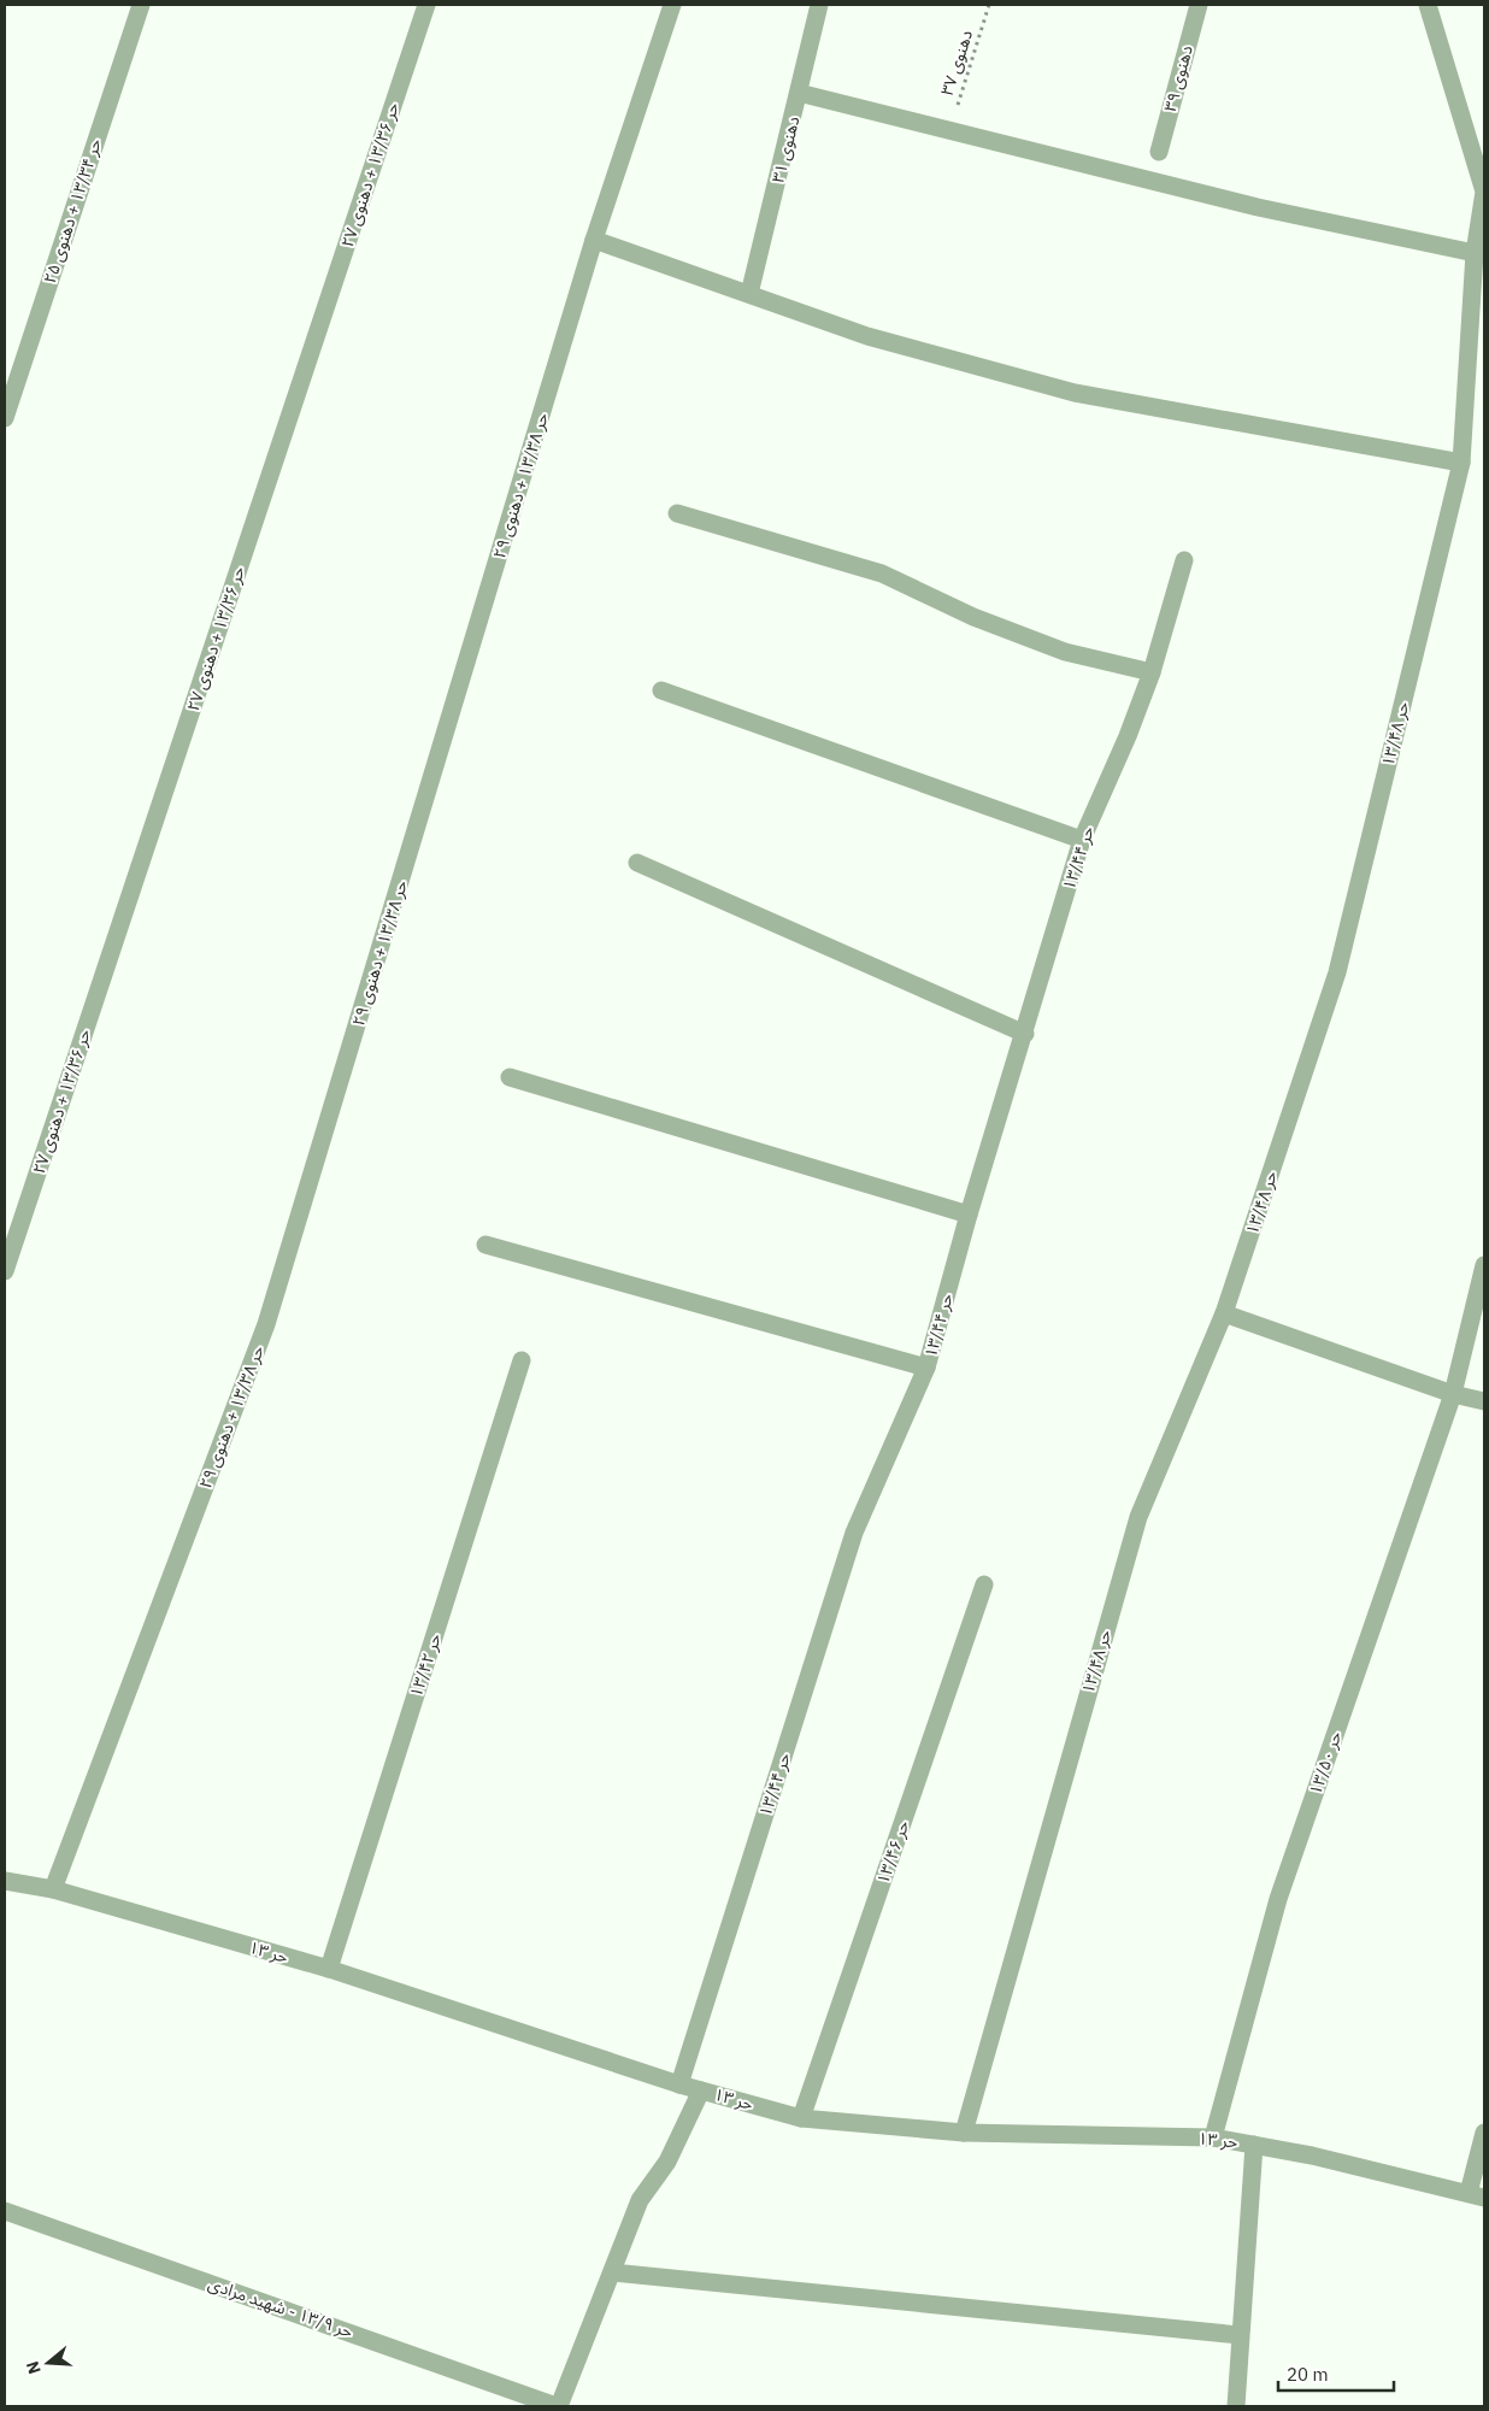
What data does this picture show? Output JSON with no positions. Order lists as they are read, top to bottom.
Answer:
{
  "streets": {
    "street": [
      "دهنوی ۳۹",
      "دهنوی ۳۱",
      "حر ۱۳/۳۶ + دهنوی ۲۷",
      "حر ۱۳/۳۴ + دهنوی ۲۵",
      "حر ۱۳/۳۸ + دهنوی ۲۹",
      "حر ۱۳/۴۸",
      "حر ۱۳/۴۴",
      "حر ۱۳/۴۲",
      "حر ۱۳/۵۰",
      "حر ۱۳/۴۶",
      "حر ۱۳",
      "حر ۱۳/۹ - شهید مرادی"
    ],
    "path": ["دهنوی ۳۷"]
  },
  "crossings": [
    ["حر ۱۳/۳۸ + دهنوی ۲۹", "حر ۱۳"],
    ["حر ۱۳/۴۸", "حر ۱۳"],
    ["حر ۱۳/۴۴", "حر ۱۳"],
    ["حر ۱۳/۴۲", "حر ۱۳"],
    ["حر ۱۳/۵۰", "حر ۱۳"],
    ["حر ۱۳/۴۶", "حر ۱۳"]
  ],
  "scale_bar": "20 m",
  "north": "left"
}
